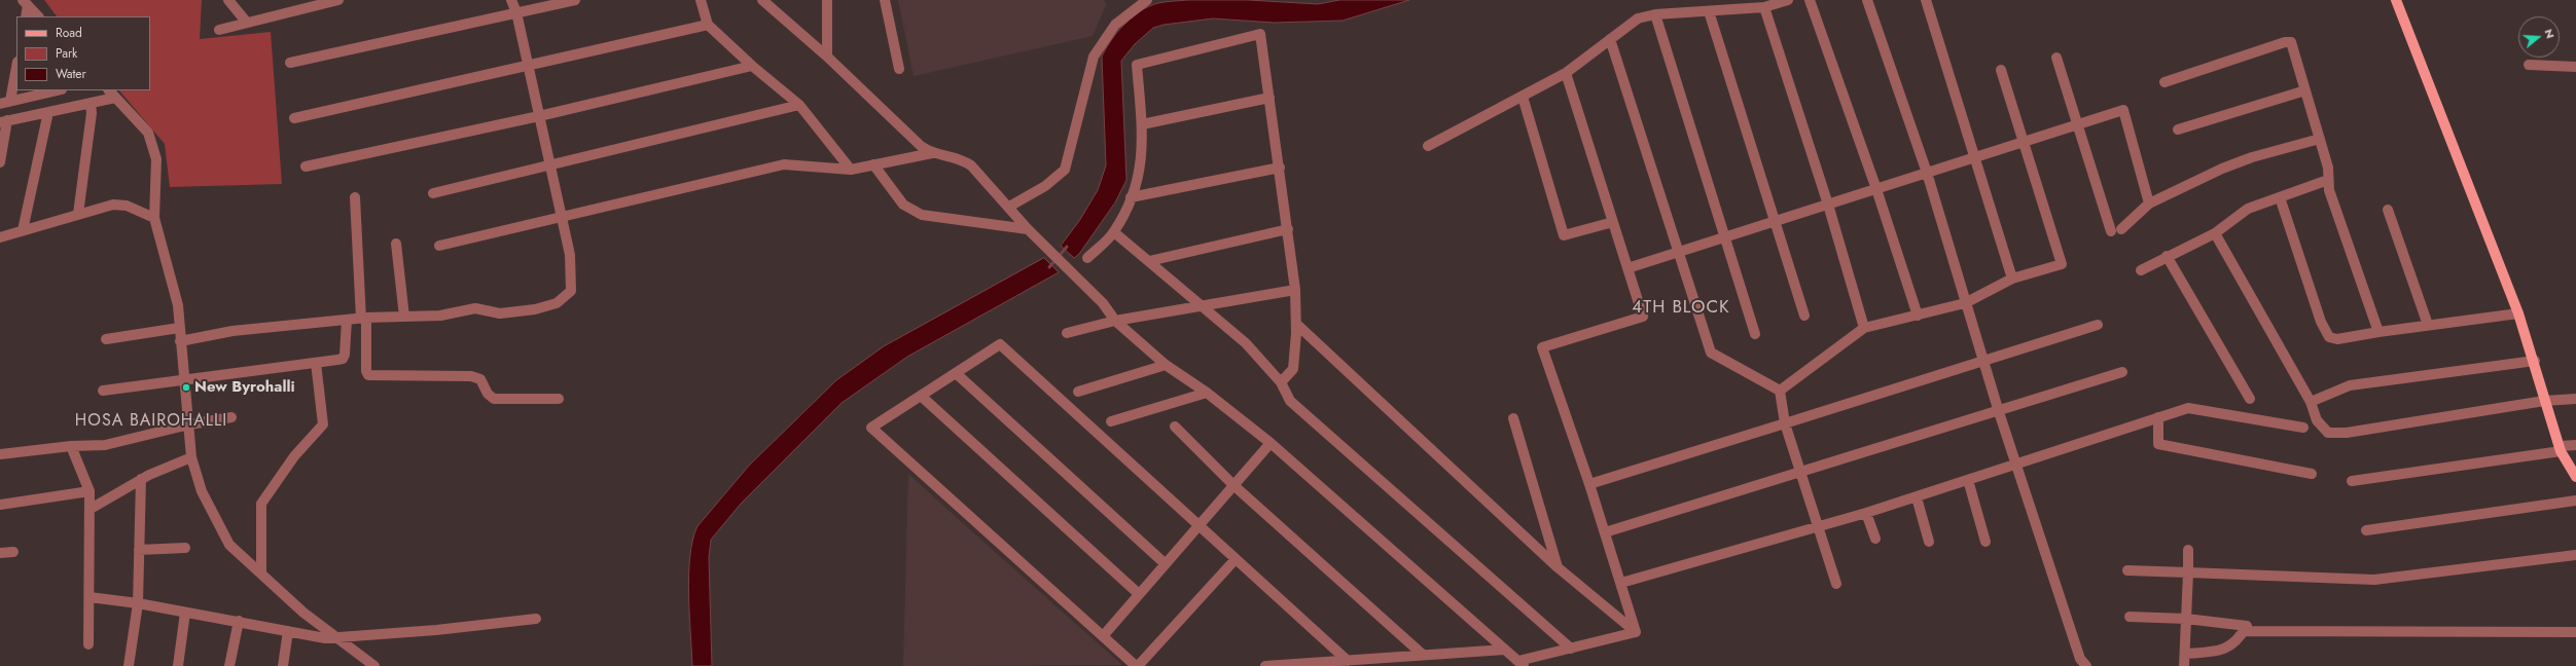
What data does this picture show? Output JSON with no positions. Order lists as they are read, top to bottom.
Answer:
{
  "districts": ["4TH BLOCK", "HOSA BAIROHALLI"],
  "places": ["New Byrohalli"],
  "legend": ["Road", "Park", "Water"],
  "north": "right"
}
